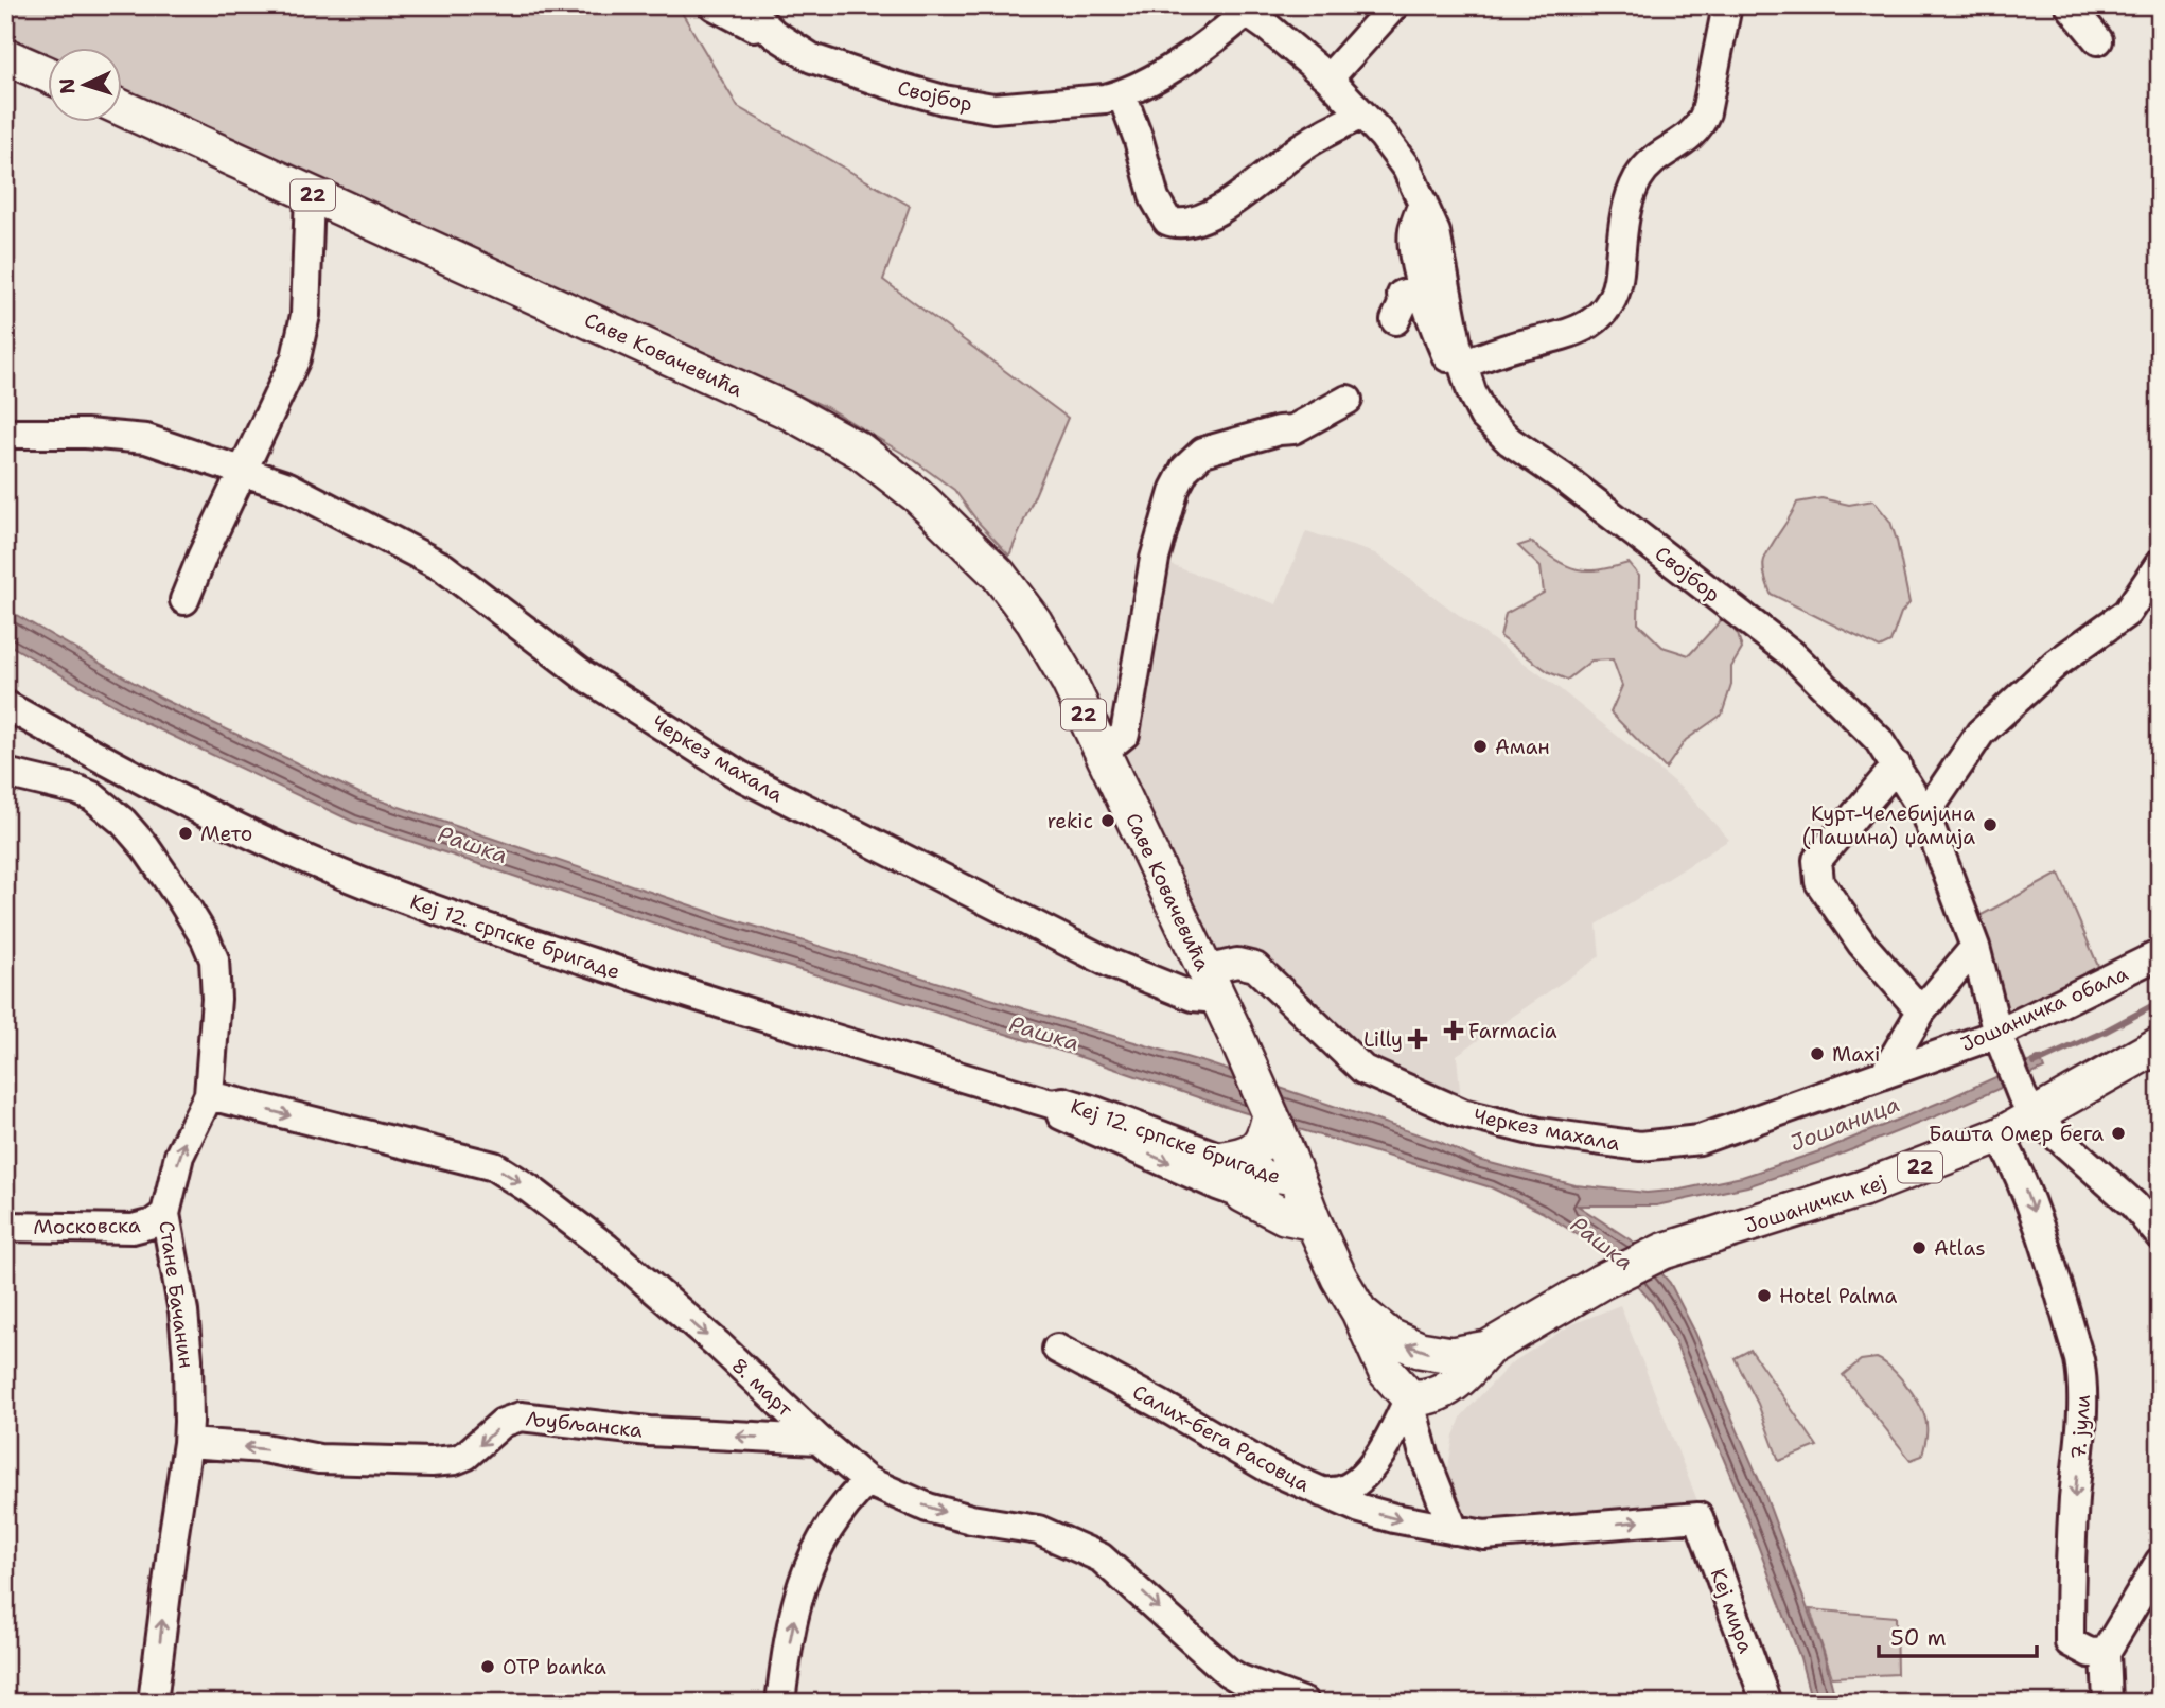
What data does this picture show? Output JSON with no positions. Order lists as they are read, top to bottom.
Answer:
{
  "streets": {
    "main road": ["22", "Саве Ковачевића", "Јошанички кеј"],
    "street": [
      "Својбор",
      "Черкез махала",
      "Кеј 12. српске бригаде",
      "Јошаничка обала",
      "Московска",
      "Стане Бачанин",
      "8. март",
      "Љубљанска",
      "7. јули",
      "Салих-бега Расовца",
      "Кеј мира"
    ]
  },
  "crossings": [
    ["Својбор", "Јошаничка обала"],
    ["Својбор", "Јошанички кеј"],
    ["22", "Саве Ковачевића"],
    ["22", "Кеј 12. српске бригаде"],
    ["22", "Јошанички кеј"],
    ["Саве Ковачевића", "Черкез махала"],
    ["Саве Ковачевића", "Кеј 12. српске бригаде"],
    ["Черкез махала", "Јошаничка обала"],
    ["Јошанички кеј", "7. јули"],
    ["Московска", "Стане Бачанин"],
    ["Стане Бачанин", "8. март"],
    ["Стане Бачанин", "Љубљанска"],
    ["8. март", "Љубљанска"],
    ["Салих-бега Расовца", "Кеј мира"]
  ],
  "one_way": [
    "Стане Бачанин",
    "8. март",
    "Љубљанска",
    "7. јули",
    "Салих-бега Расовца"
  ],
  "water": ["Рашка", "Јошаница"],
  "places": {
    "other": [
      "Аман",
      "rekic",
      "Курт-Челебијина (Пашина) џамија",
      "Мето",
      "Maxi",
      "Башта Омер бега",
      "Atlas",
      "Hotel Palma",
      "OTP banka"
    ],
    "health": ["Farmacia", "Lilly"]
  },
  "scale_bar": "50 m",
  "north": "left"
}
